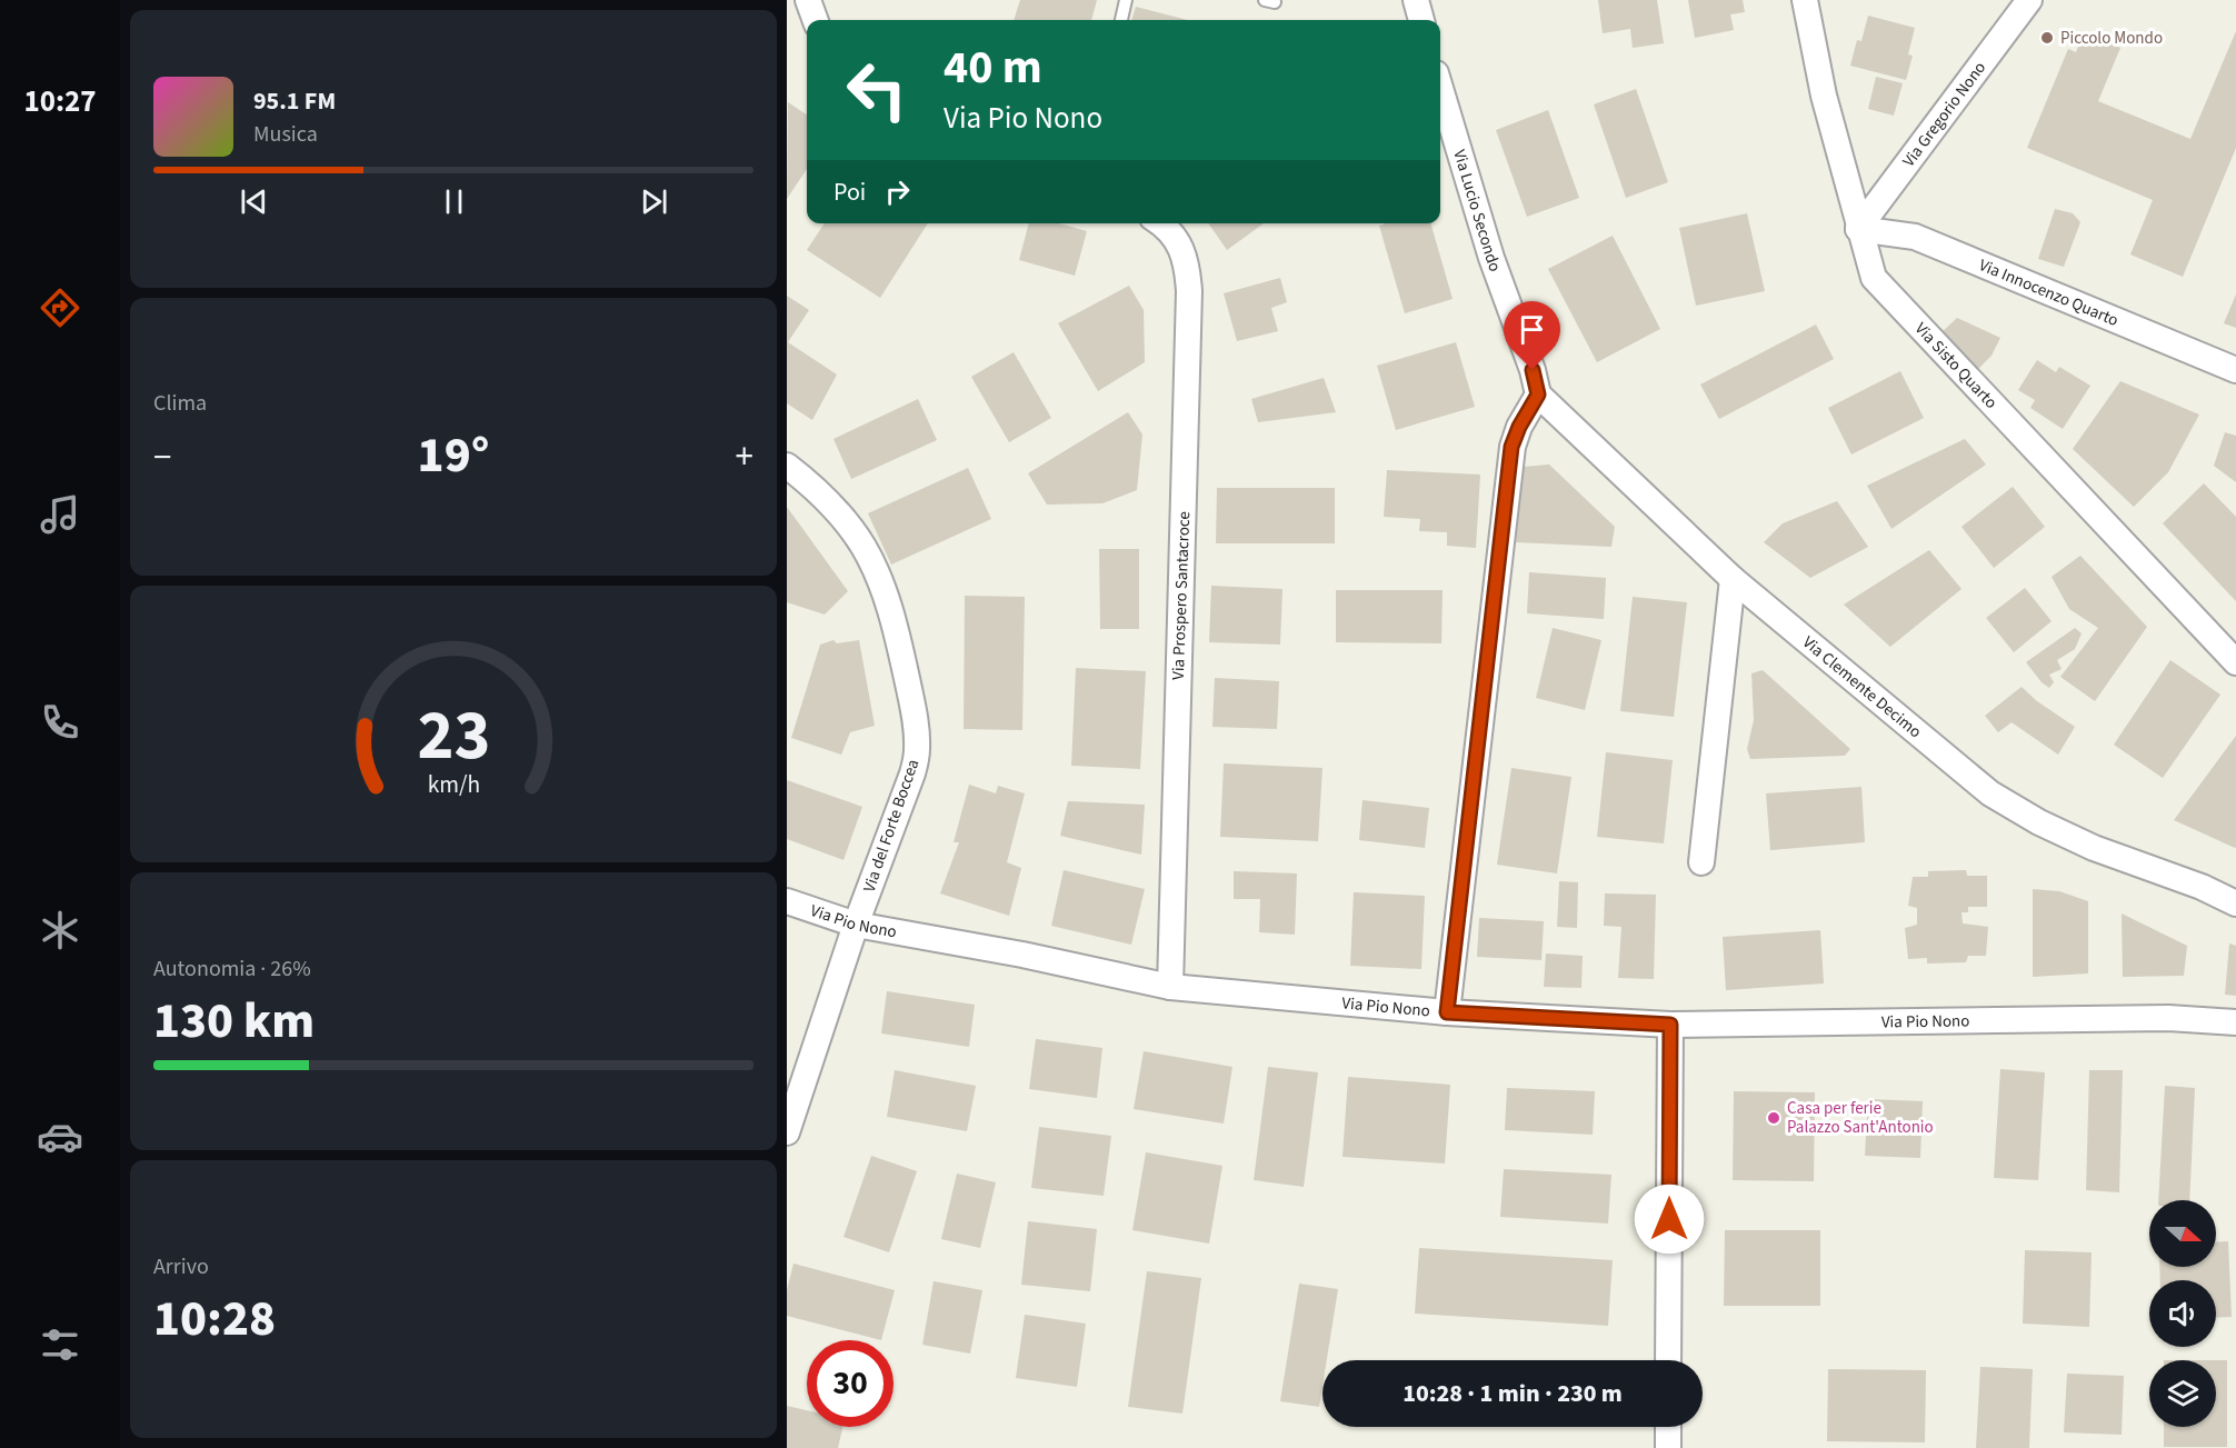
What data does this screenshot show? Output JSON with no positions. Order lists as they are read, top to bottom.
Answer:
{
  "streets": {
    "street": [
      "Via Gregorio Nono",
      "Via Lucio Secondo",
      "Via Innocenzo Quarto",
      "Via Sisto Quarto",
      "Via Prospero Santacroce",
      "Via Clemente Decimo",
      "Via del Forte Boccea",
      "Via Pio Nono"
    ]
  },
  "crossings": [
    ["Via Gregorio Nono", "Via Innocenzo Quarto"],
    ["Via Gregorio Nono", "Via Sisto Quarto"],
    ["Via Lucio Secondo", "Via Clemente Decimo"],
    ["Via Innocenzo Quarto", "Via Sisto Quarto"],
    ["Via Prospero Santacroce", "Via Pio Nono"],
    ["Via del Forte Boccea", "Via Pio Nono"]
  ],
  "places": ["Piccolo Mondo", "Casa per ferie Palazzo Sant'Antonio"],
  "north": "right",
  "page": {
    "tabs": "10:27",
    "turn": ["40 m", "Via Pio Nono"],
    "song": ["95.1 FM", "Musica"],
    "then": "Poi",
    "tile": [
      "Clima",
      ["Autonomia · 26%", "130 km"],
      ["Arrivo", "10:28"]
    ],
    "heat": ["−", "19°", "+"],
    "limit": "30",
    "trip": "10:28 · 1 min · 230 m",
    "gauge": ["23", "km/h"]
  }
}
